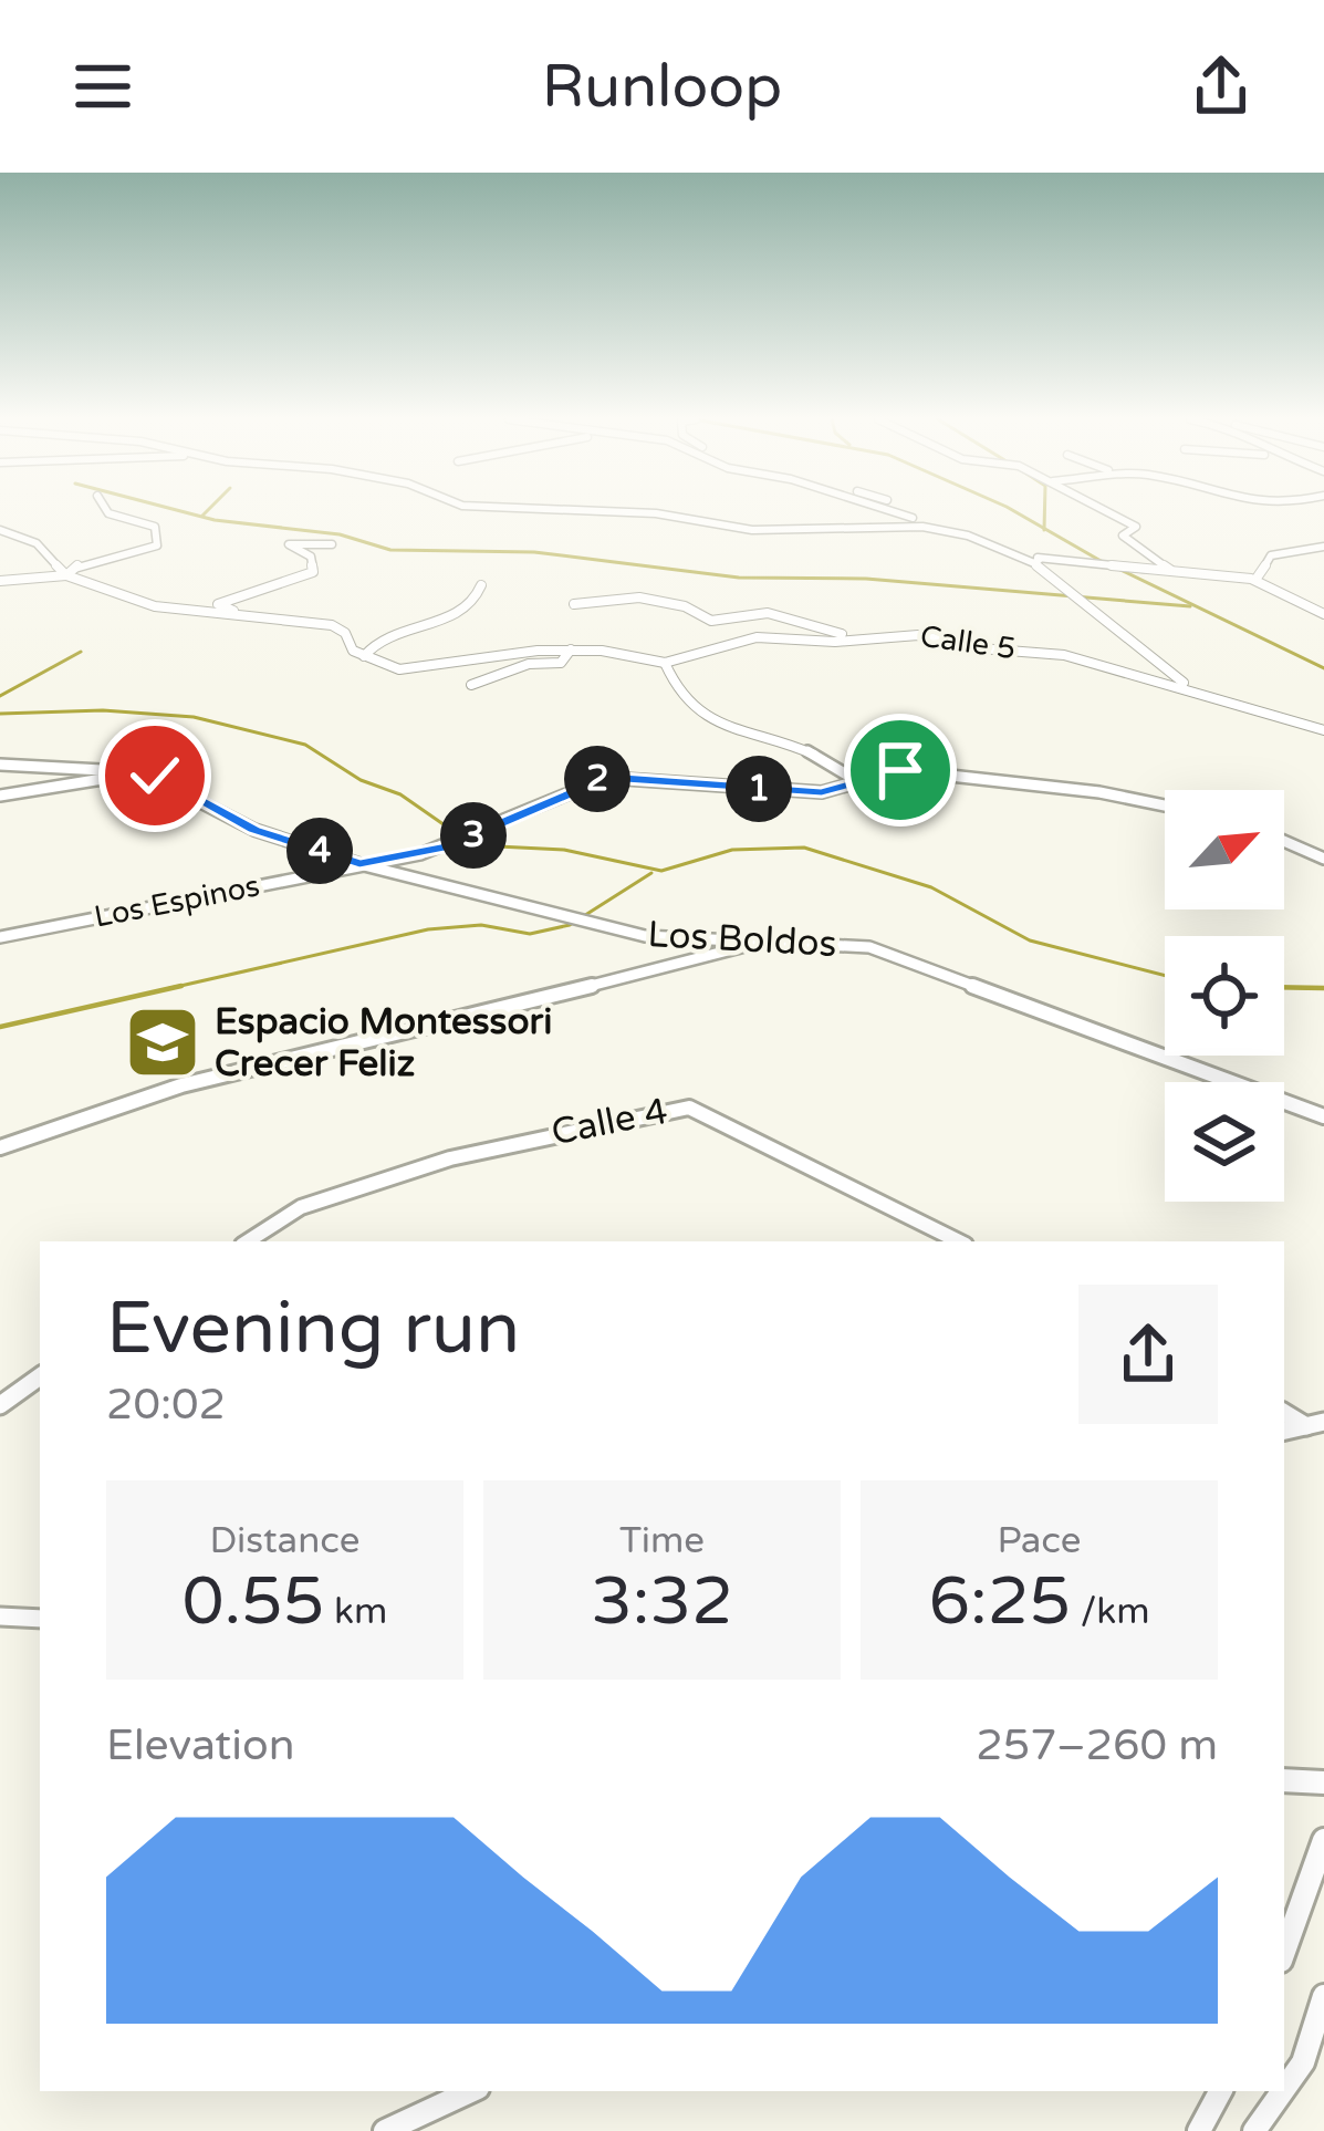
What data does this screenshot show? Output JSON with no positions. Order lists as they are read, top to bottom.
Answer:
{
  "streets": {
    "street": [
      "Calle 5",
      "Los Espinos",
      "Los Boldos",
      "Calle 4"
    ]
  },
  "crossings": [
    ["Los Espinos", "Los Boldos"]
  ],
  "places": {
    "school or university": ["Espacio Montessori Crecer Feliz"]
  },
  "north": "top right",
  "page": {
    "header": "Runloop",
    "pins": [
      "2",
      "1",
      "3",
      "4"
    ],
    "heading": ["Evening run", "20:02"],
    "stats": [
      ["Distance", "0.55 km"],
      ["Time", "3:32"],
      ["Pace", "6:25 /km"]
    ],
    "chart": ["Elevation", "257–260 m"]
  }
}
